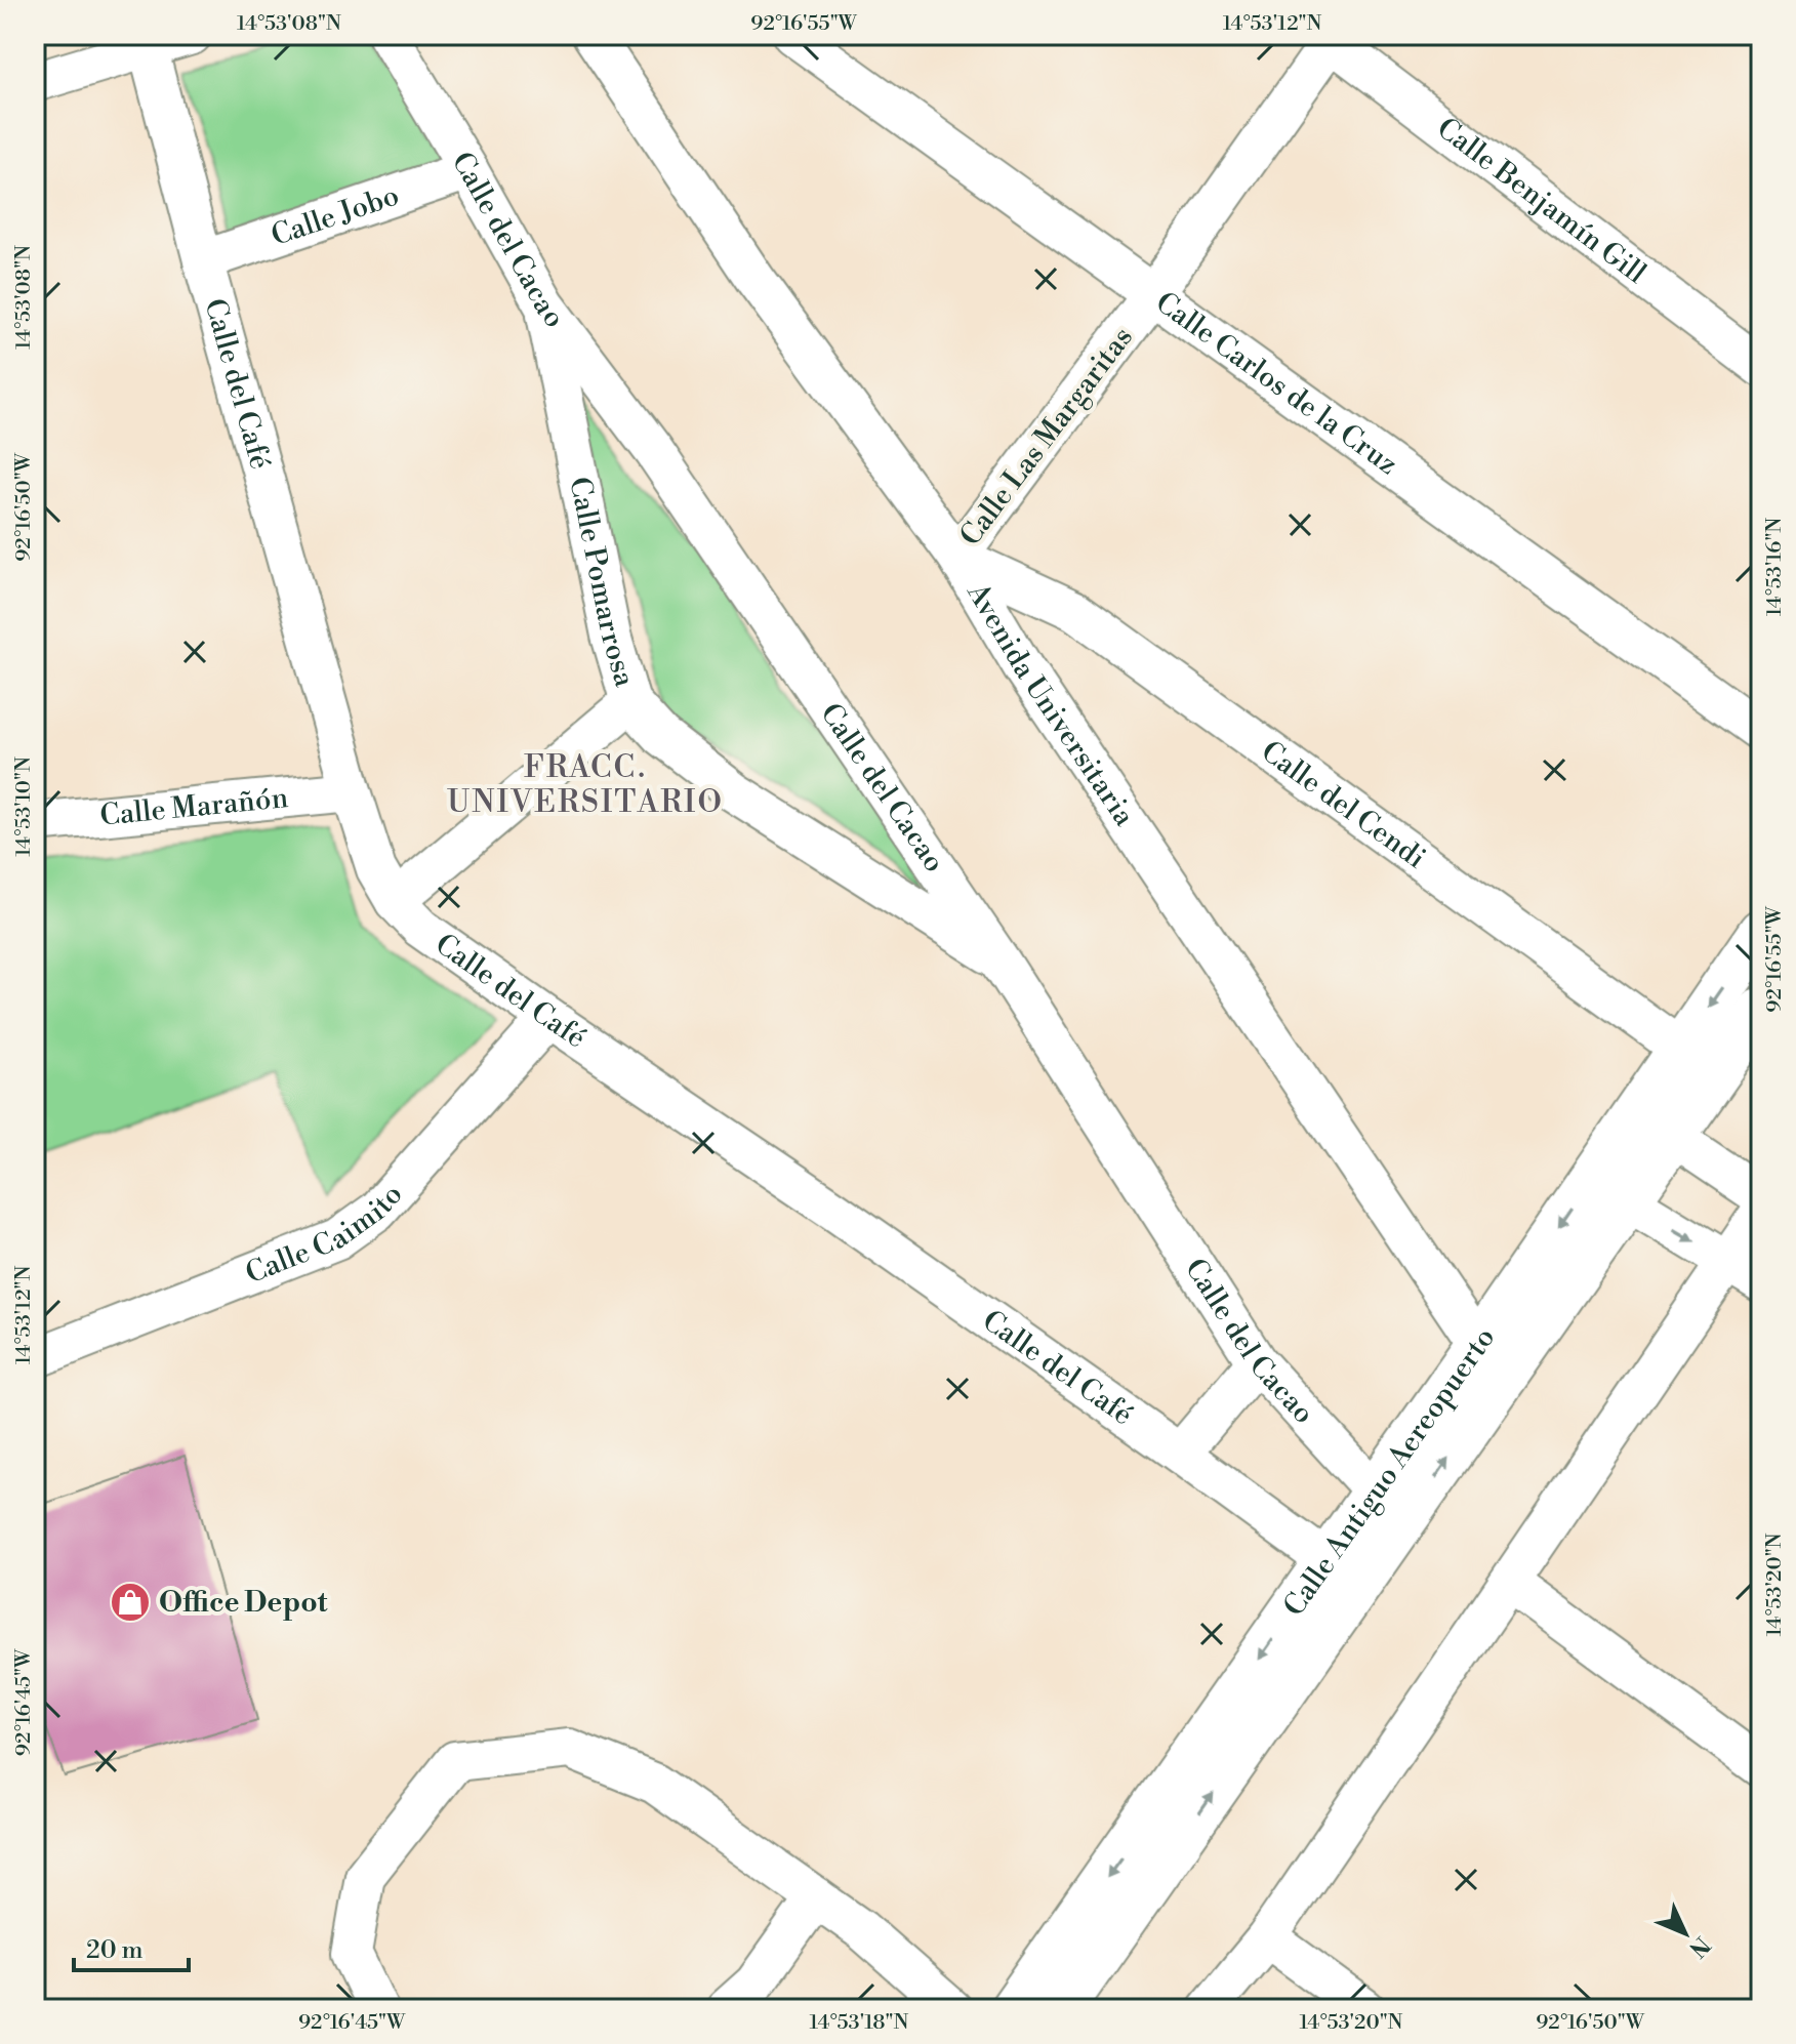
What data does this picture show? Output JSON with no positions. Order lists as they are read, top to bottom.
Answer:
{
  "streets": {
    "main road": ["Calle Antiguo Aereopuerto"],
    "street": [
      "Calle Benjamín Gill",
      "Calle Jobo",
      "Calle del Cacao",
      "Calle del Café",
      "Calle Carlos de la Cruz",
      "Calle Las Margaritas",
      "Calle Pomarrosa",
      "Avenida Universitaria",
      "Calle del Cendi",
      "Calle Marañón",
      "Calle Caimito"
    ]
  },
  "crossings": [
    ["Calle Benjamín Gill", "Calle Las Margaritas"],
    ["Calle Jobo", "Calle del Cacao"],
    ["Calle Jobo", "Calle del Café"],
    ["Calle del Cacao", "Calle Pomarrosa"],
    ["Calle del Cacao", "Calle Antiguo Aereopuerto"],
    ["Calle del Café", "Calle Marañón"],
    ["Calle del Café", "Calle Caimito"],
    ["Calle del Café", "Calle Antiguo Aereopuerto"],
    ["Calle Carlos de la Cruz", "Calle Las Margaritas"],
    ["Calle Las Margaritas", "Avenida Universitaria"],
    ["Calle Las Margaritas", "Calle del Cendi"],
    ["Avenida Universitaria", "Calle del Cendi"],
    ["Avenida Universitaria", "Calle Antiguo Aereopuerto"],
    ["Calle del Cendi", "Calle Antiguo Aereopuerto"]
  ],
  "districts": ["FRACC. UNIVERSITARIO"],
  "places": {
    "shop": ["Office Depot"]
  },
  "scale_bar": "20 m",
  "north": "bottom right",
  "coordinates": [
    "14°53'08\"N",
    "92°16'55\"W",
    "14°53'12\"N",
    "92°16'50\"W",
    "14°53'16\"N",
    "14°53'10\"N",
    "14°53'20\"N",
    "92°16'45\"W",
    "14°53'18\"N"
  ]
}
